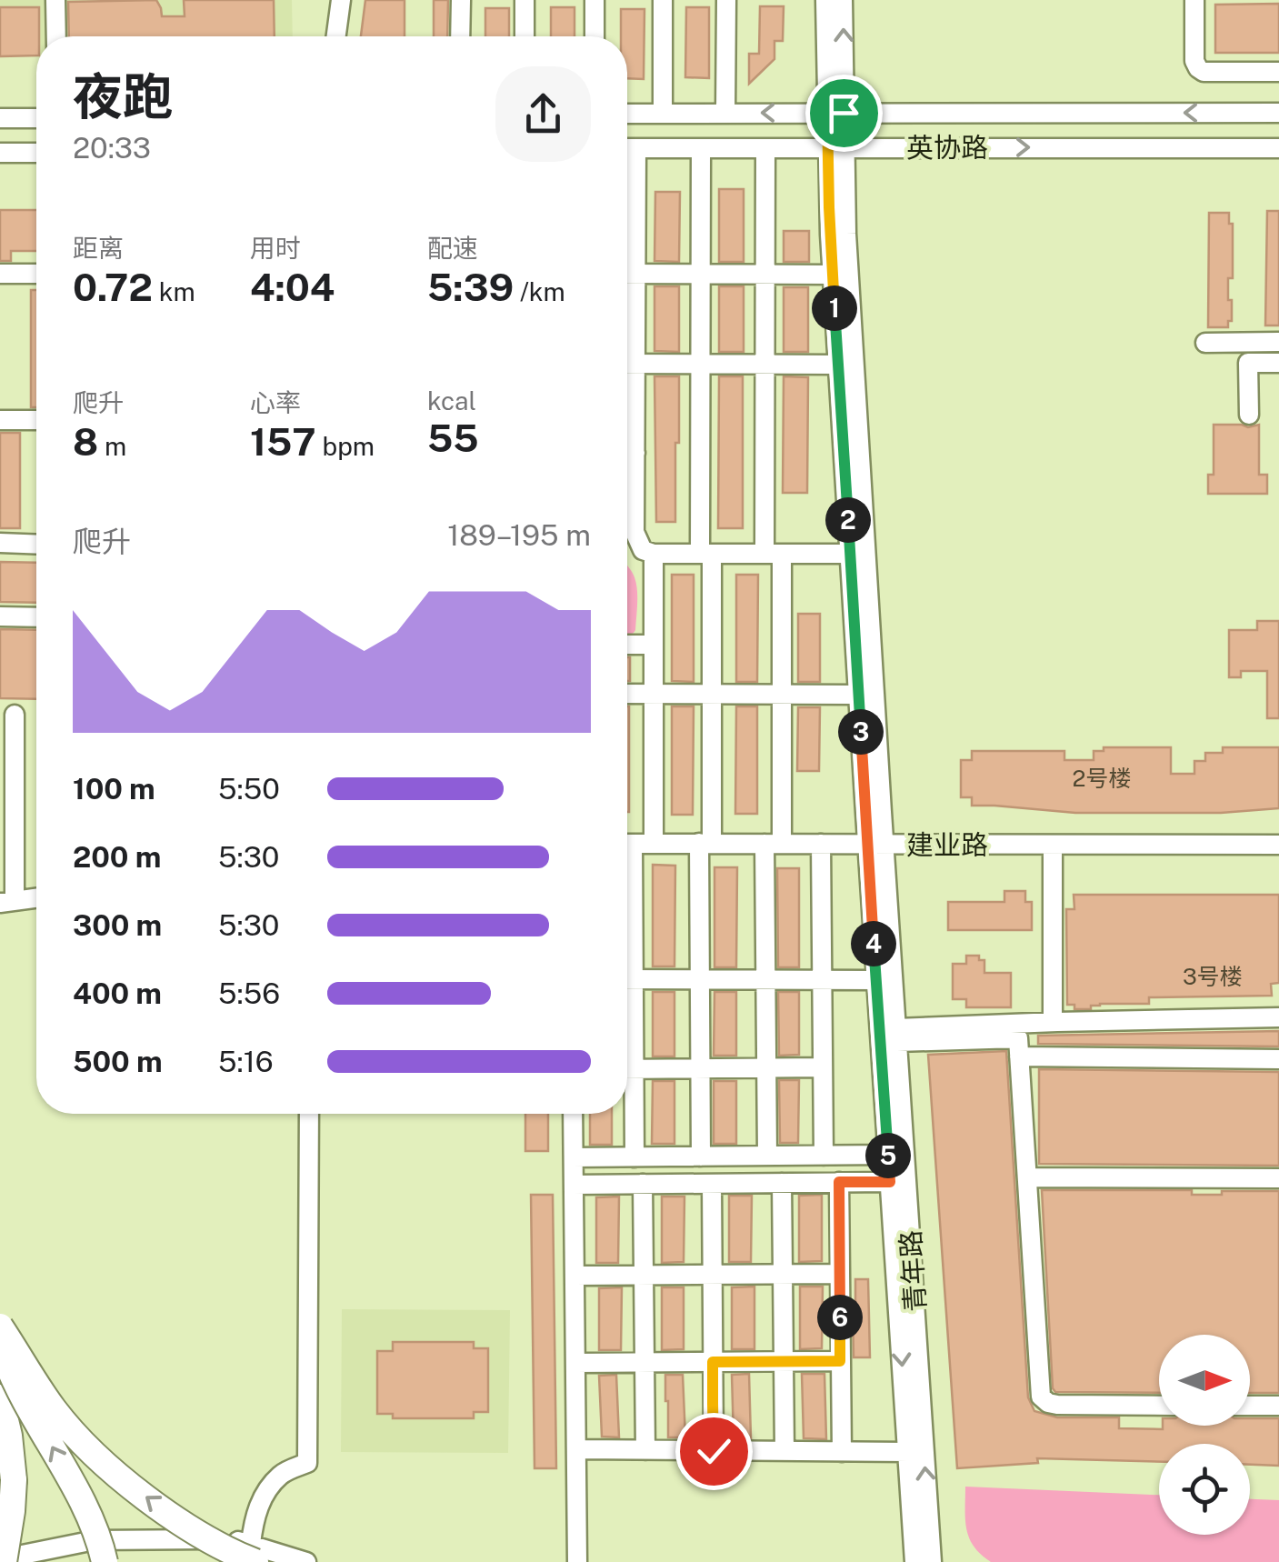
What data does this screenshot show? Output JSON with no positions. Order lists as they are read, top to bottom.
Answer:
{
  "streets": {
    "street": ["英协路", "建业路", "青年路"]
  },
  "crossings": [
    ["英协路", "青年路"],
    ["建业路", "青年路"]
  ],
  "house_numbers": ["2号楼", "3号楼"],
  "north": "right",
  "page": {
    "heading": ["夜跑", "20:33"],
    "stats": [
      ["距离", "0.72 km"],
      ["用时", "4:04"],
      ["配速", "5:39 /km"],
      ["爬升", "8 m"],
      ["心率", "157 bpm"],
      ["kcal", "55"]
    ],
    "pins": [
      "1",
      "2",
      "3",
      "4",
      "5",
      "6"
    ],
    "chart": ["爬升", "189–195 m"],
    "list": [
      {
        "name": "100 m",
        "note": "5:50"
      },
      {
        "name": "200 m",
        "note": "5:30"
      },
      {
        "name": "300 m",
        "note": "5:30"
      },
      {
        "name": "400 m",
        "note": "5:56"
      },
      {
        "name": "500 m",
        "note": "5:16"
      }
    ]
  }
}
